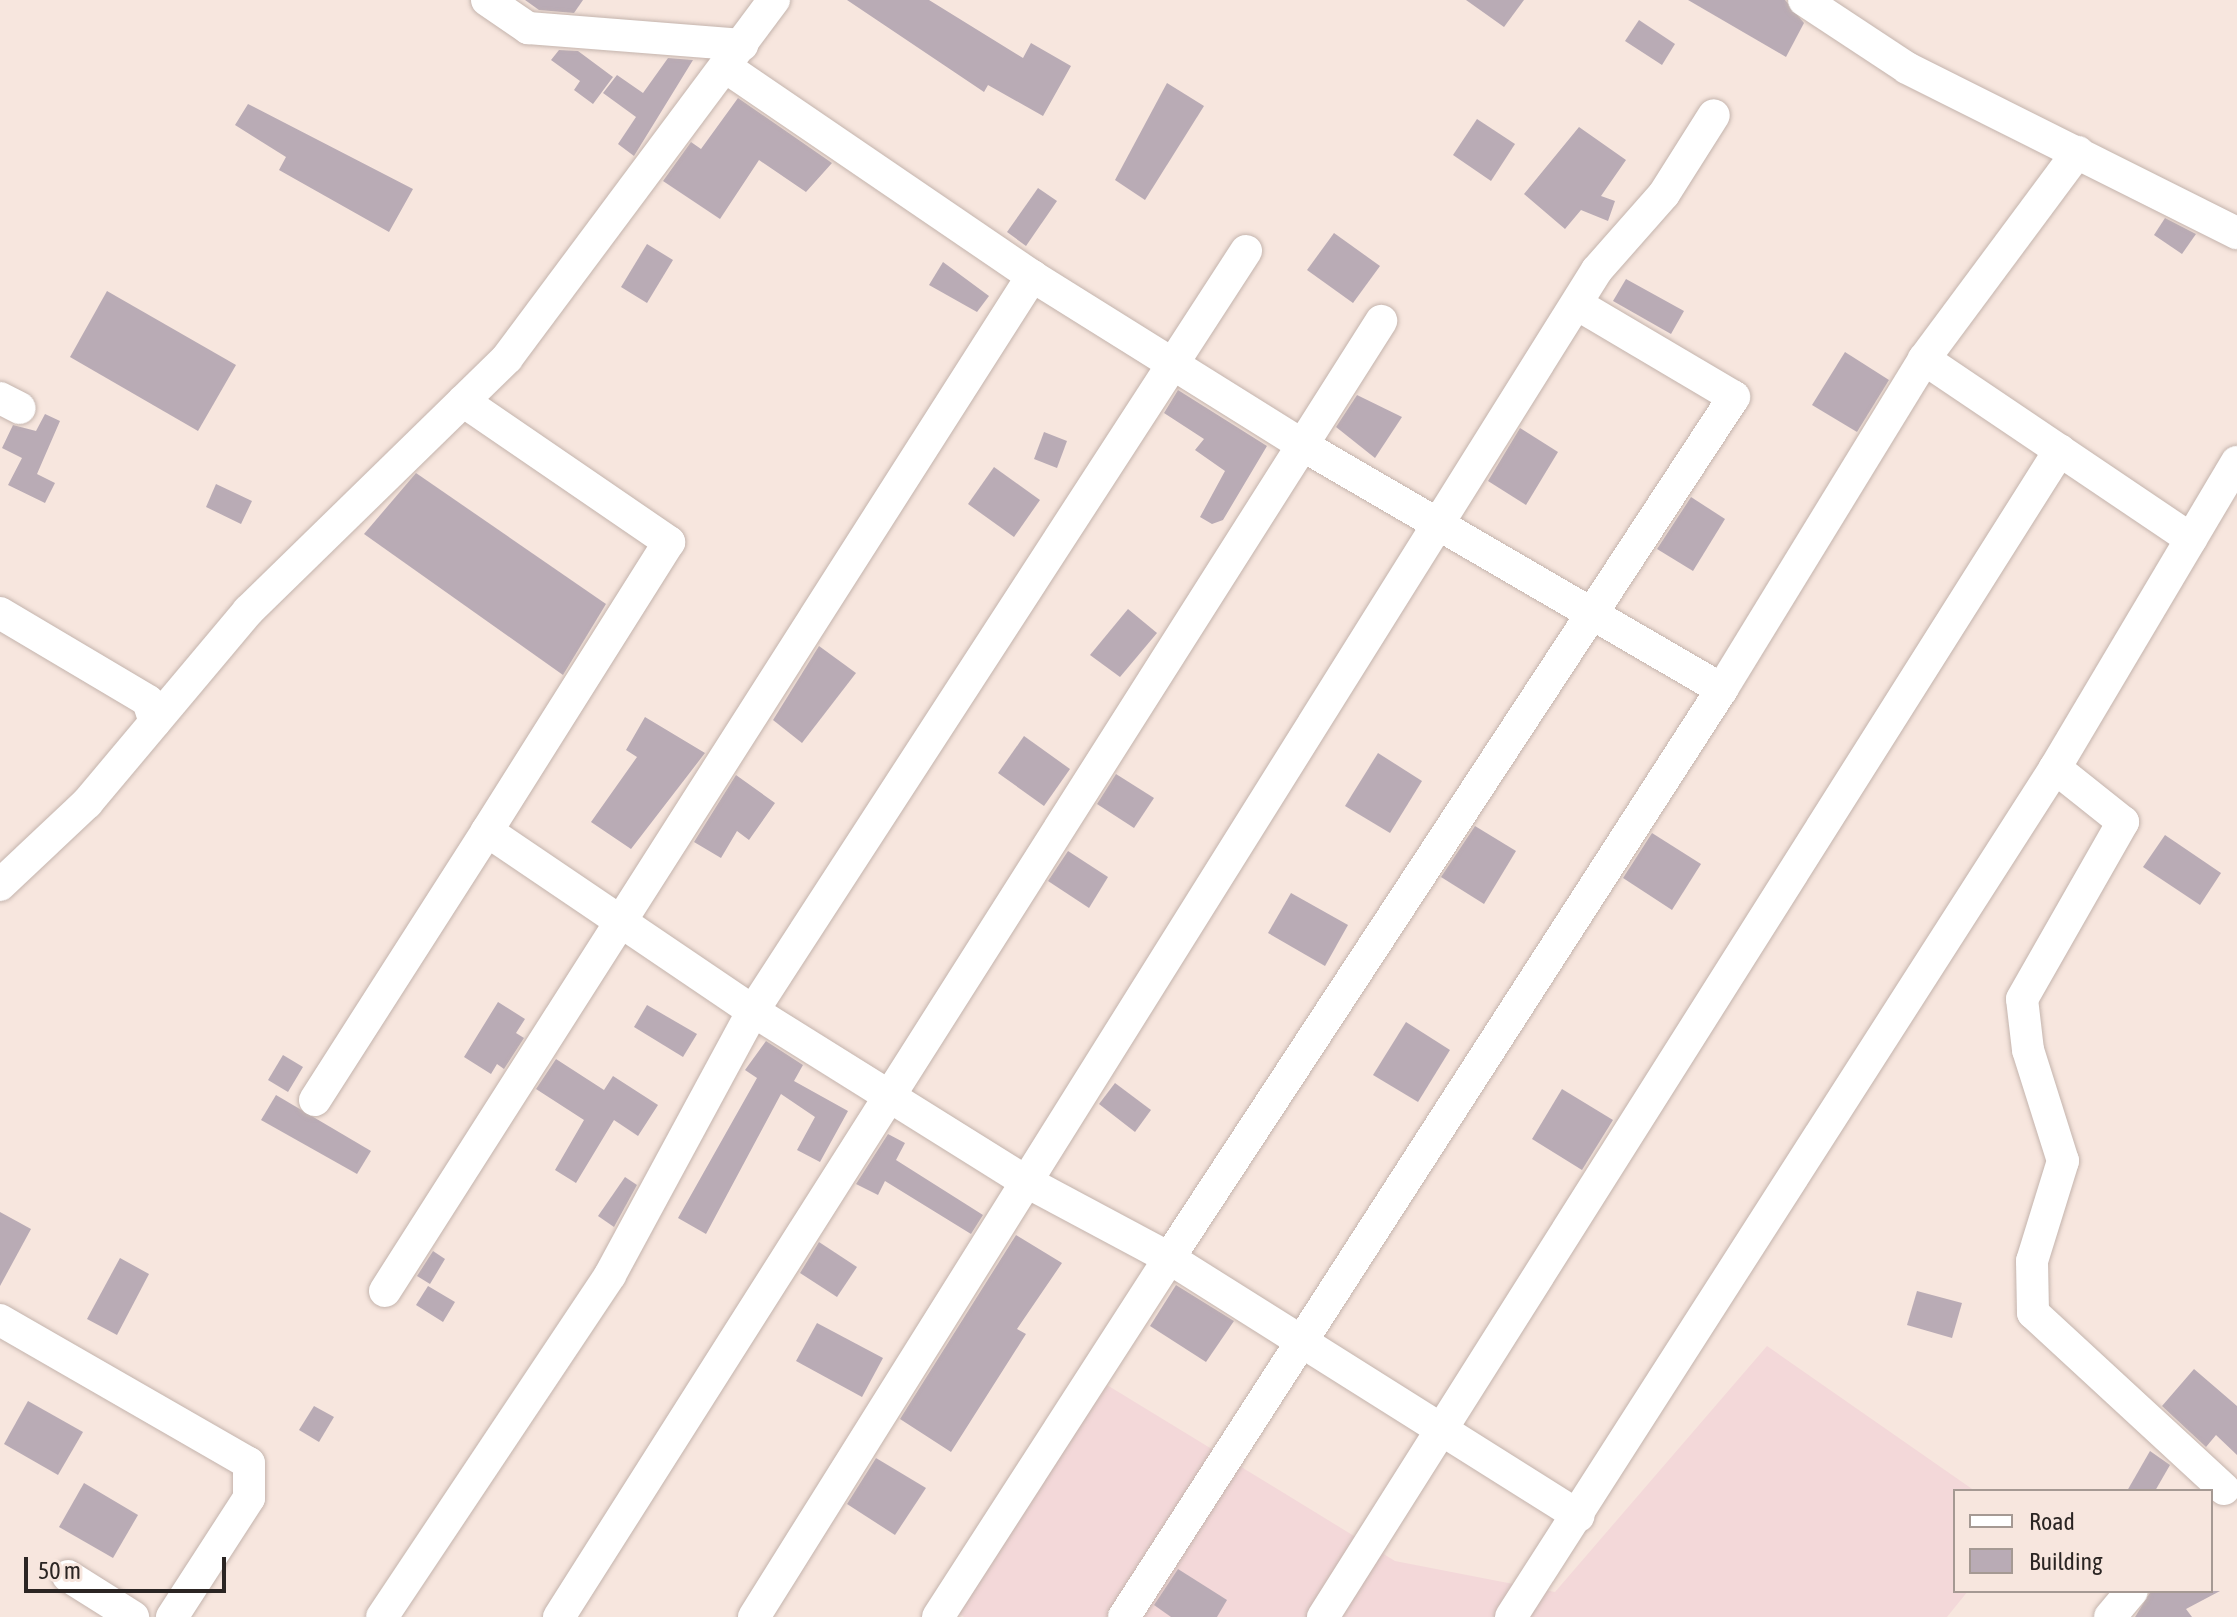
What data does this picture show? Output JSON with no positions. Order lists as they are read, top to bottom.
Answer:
{
  "legend": ["Road", "Building"],
  "scale_bar": "50 m"
}
